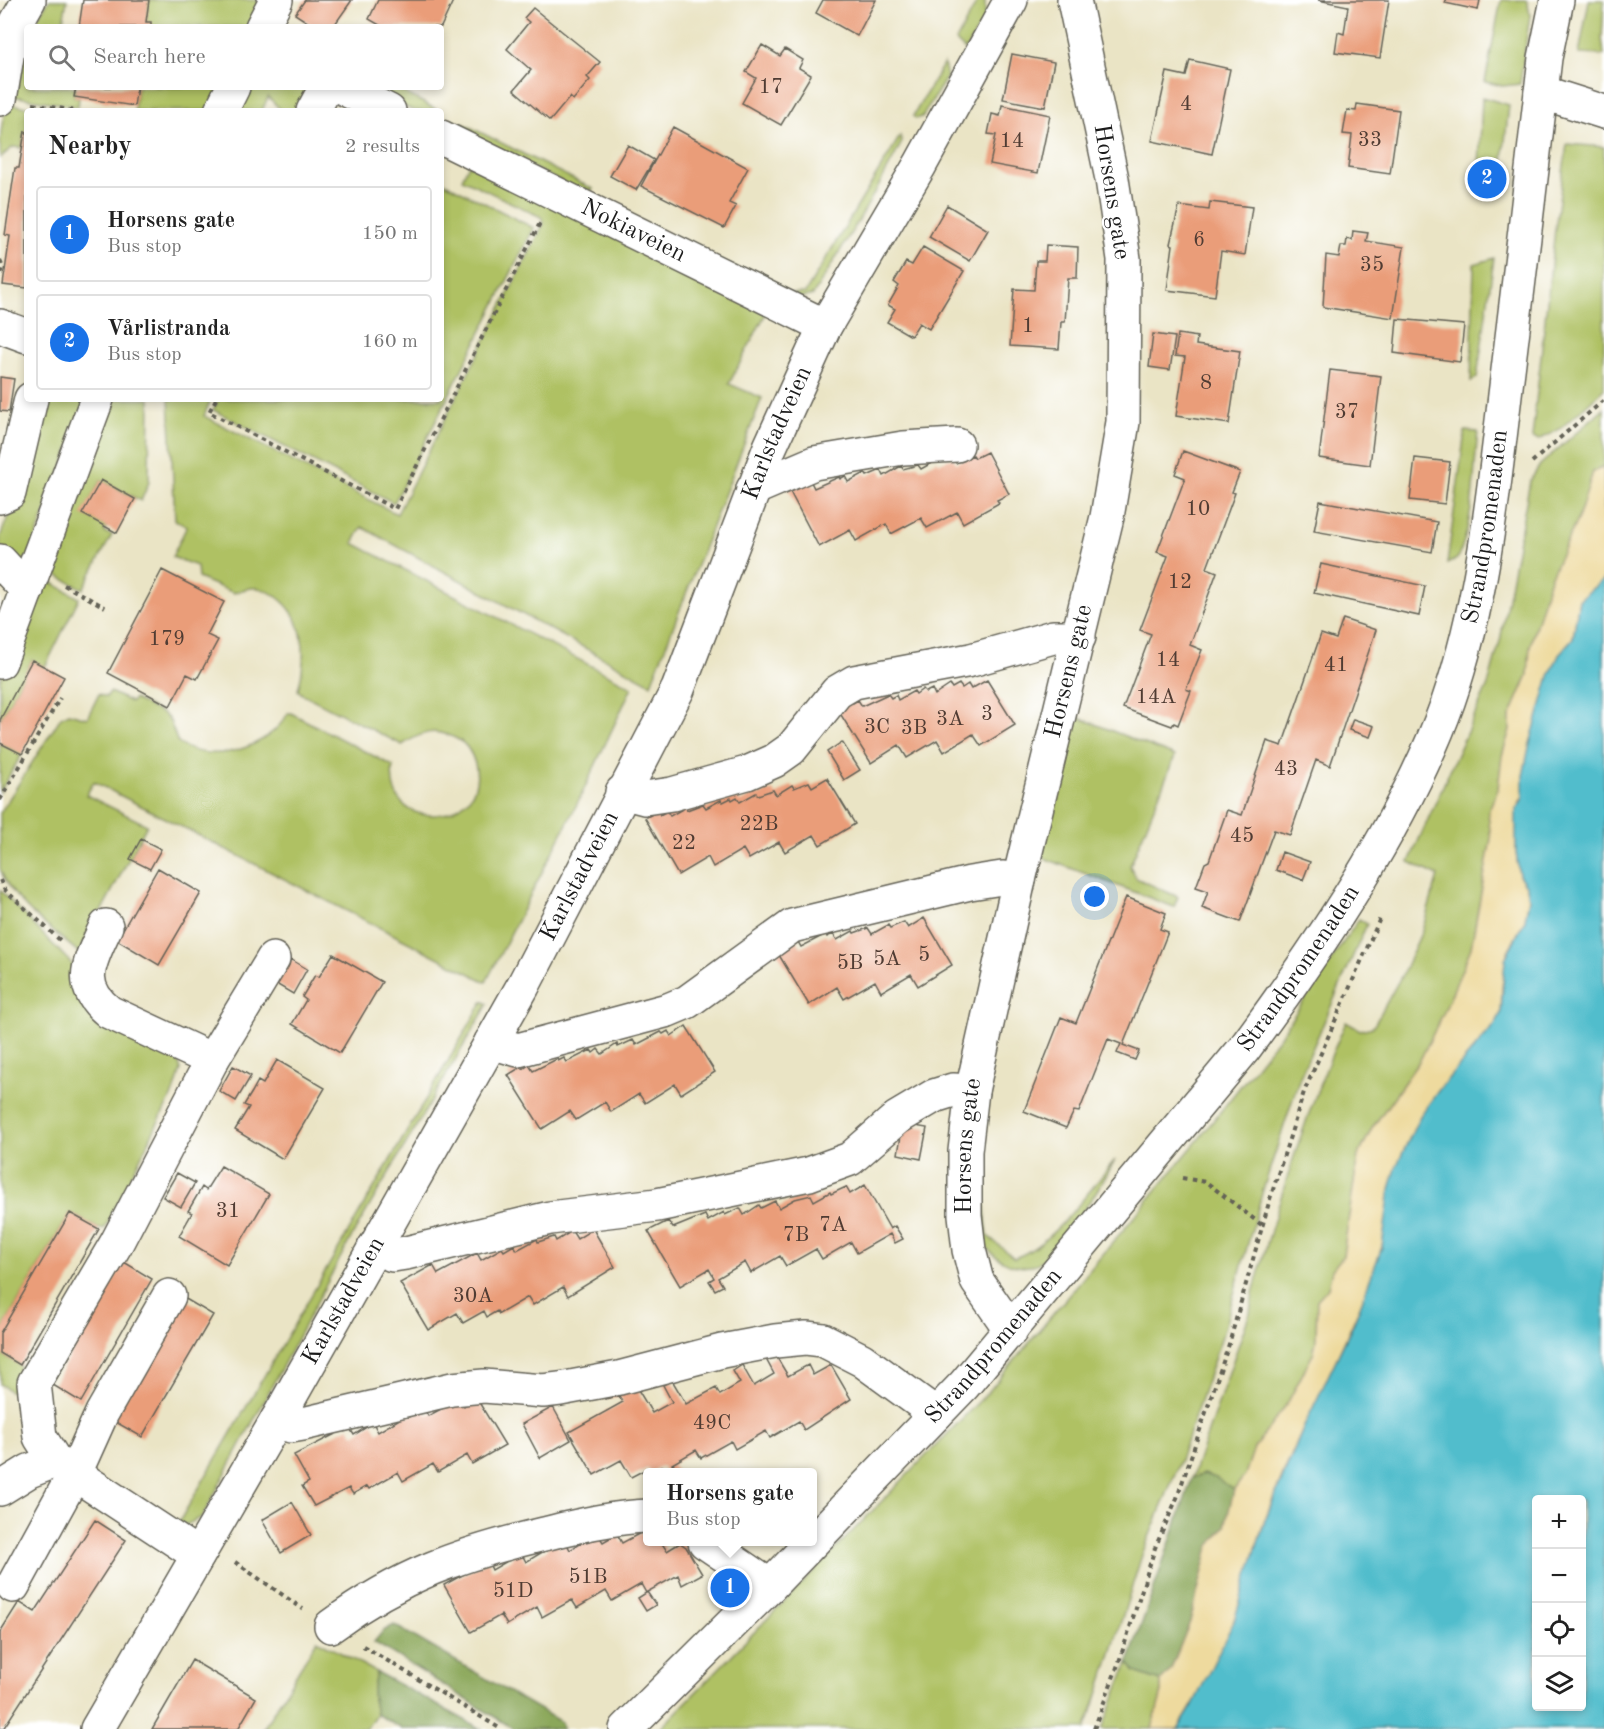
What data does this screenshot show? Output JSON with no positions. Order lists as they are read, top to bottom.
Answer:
{
  "streets": {
    "street": [
      "Horsens gate",
      "Nokiaveien",
      "Karlstadveien",
      "Strandpromenaden"
    ]
  },
  "crossings": [
    ["Horsens gate", "Strandpromenaden"],
    ["Nokiaveien", "Karlstadveien"]
  ],
  "house_numbers": [
    "17",
    "4",
    "33",
    "14",
    "6",
    "35",
    "1",
    "8",
    "37",
    "10",
    "12",
    "179",
    "14",
    "41",
    "14A",
    "3",
    "3A",
    "3C",
    "3B",
    "43",
    "22B",
    "45",
    "22",
    "5",
    "5A",
    "5B",
    "31",
    "7A",
    "7B",
    "30A",
    "49C",
    "51B",
    "51D"
  ],
  "page": {
    "search": "Search here",
    "heading": ["Nearby", "2 results"],
    "pins": ["2", "1"],
    "list": [
      {
        "mark": "1",
        "name": "Horsens gate",
        "note": "Bus stop",
        "value": "150 m"
      },
      {
        "mark": "2",
        "name": "Vårlistranda",
        "note": "Bus stop",
        "value": "160 m"
      }
    ],
    "popup": ["Horsens gate", "Bus stop"],
    "map_buttons": ["+", "−"]
  }
}
